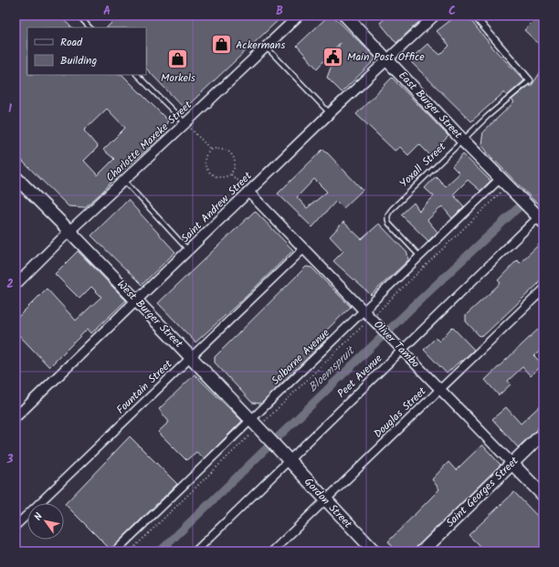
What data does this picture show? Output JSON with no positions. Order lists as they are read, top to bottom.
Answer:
{
  "streets": {
    "main road": [
      "East Burger Street",
      "West Burger Street",
      "Oliver Tambo",
      "Saint Georges Street",
      "Gordon Street"
    ],
    "street": [
      "Charlotte Maxeke Street",
      "Saint Andrew Street",
      "Selborne Avenue",
      "Peet Avenue",
      "Fountain Street",
      "Douglas Street"
    ],
    "lane": ["Yoxall Street"]
  },
  "crossings": [
    ["East Burger Street", "Yoxall Street"],
    ["East Burger Street", "Saint Andrew Street"],
    ["East Burger Street", "Selborne Avenue"],
    ["East Burger Street", "Peet Avenue"],
    ["Charlotte Maxeke Street", "West Burger Street"],
    ["Yoxall Street", "Selborne Avenue"],
    ["Saint Andrew Street", "West Burger Street"],
    ["Saint Andrew Street", "Oliver Tambo"],
    ["West Burger Street", "Selborne Avenue"],
    ["West Burger Street", "Peet Avenue"],
    ["West Burger Street", "Fountain Street"],
    ["West Burger Street", "Gordon Street"],
    ["Oliver Tambo", "Selborne Avenue"],
    ["Oliver Tambo", "Peet Avenue"],
    ["Oliver Tambo", "Fountain Street"],
    ["Oliver Tambo", "Douglas Street"],
    ["Oliver Tambo", "Saint Georges Street"],
    ["Peet Avenue", "Gordon Street"],
    ["Douglas Street", "Gordon Street"]
  ],
  "water": ["Bloemspruit"],
  "places": {
    "shop": ["Ackermans", "Morkels"],
    "public building": ["Main Post Office"]
  },
  "legend": ["Road", "Building"],
  "north": "top left",
  "grid": {
    "columns": ["A", "B", "C"],
    "rows": ["1", "2", "3"]
  }
}
